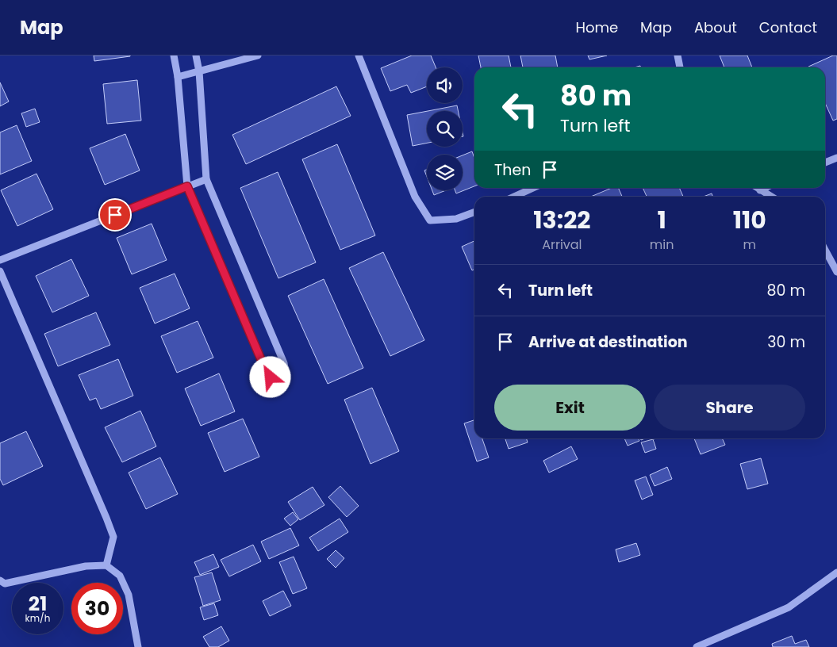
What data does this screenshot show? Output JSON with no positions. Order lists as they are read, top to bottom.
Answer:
{
  "page": {
    "header": "Map",
    "nav": [
      "Home",
      "Map",
      "About",
      "Contact"
    ],
    "turn": ["80 m", "Turn left"],
    "then": "Then",
    "eta": [
      "13:22",
      "Arrival",
      "1",
      "min",
      "110",
      "m"
    ],
    "list": [
      {
        "name": "Turn left",
        "value": "80 m"
      },
      {
        "name": "Arrive at destination",
        "value": "30 m"
      }
    ],
    "buttons": ["Exit", "Share"],
    "speed": "21 km/h",
    "limit": "30"
  }
}
